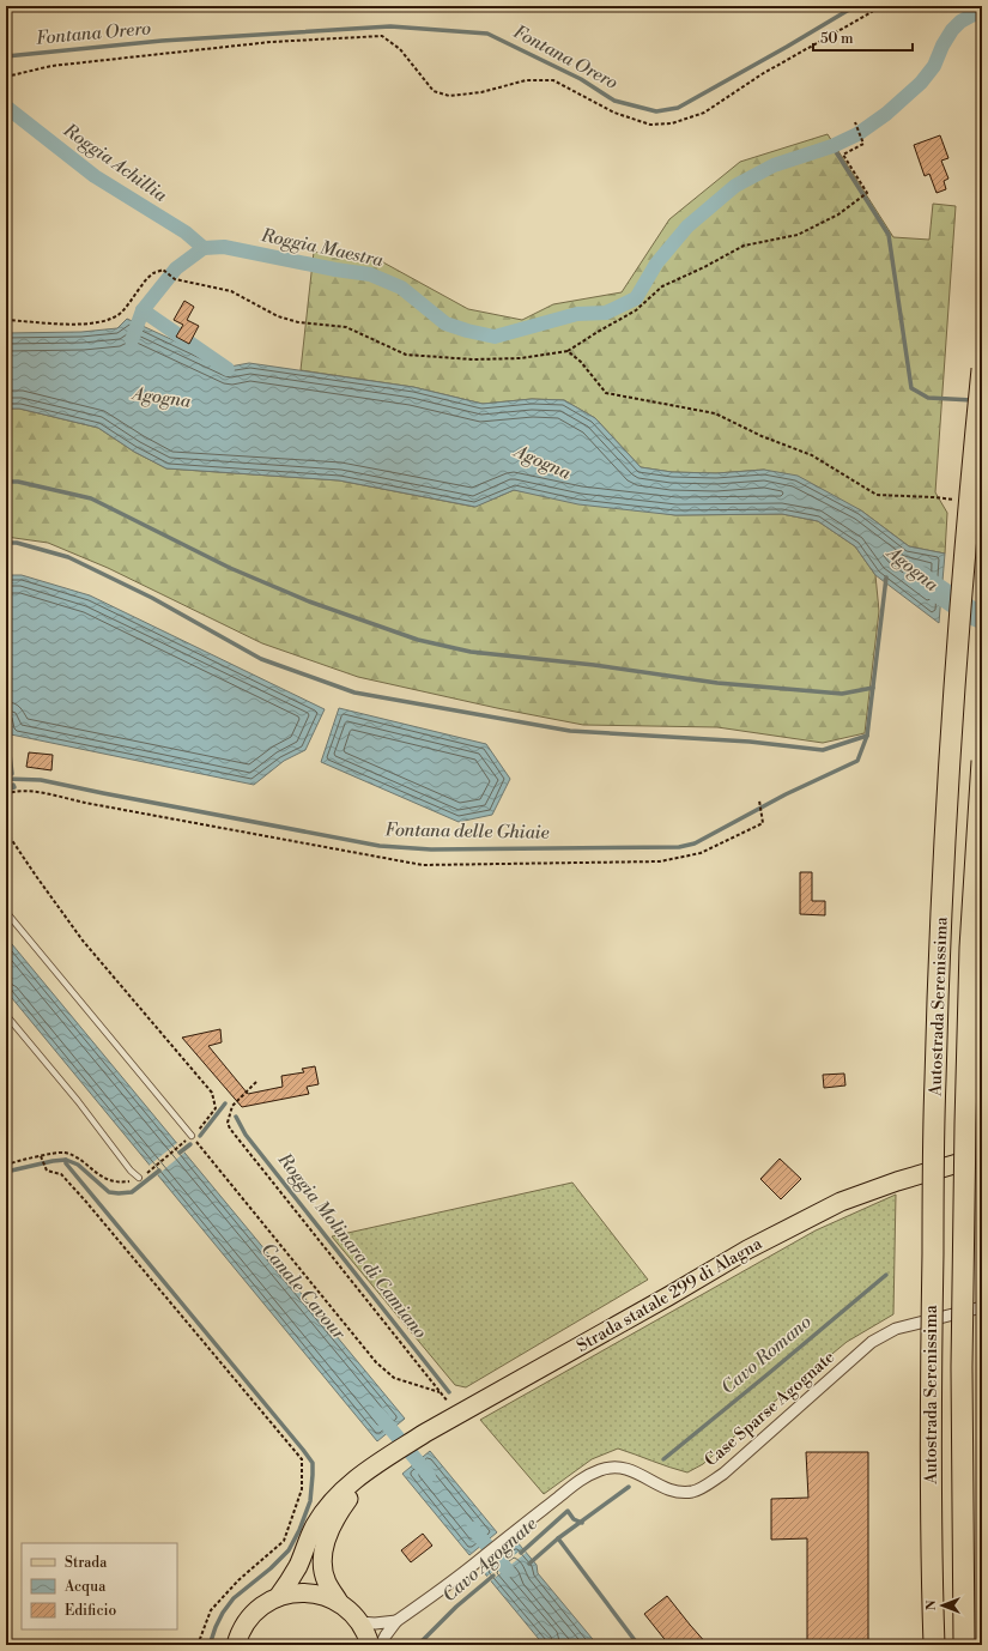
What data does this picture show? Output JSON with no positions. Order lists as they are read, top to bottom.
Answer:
{
  "streets": {
    "highway": ["Autostrada Serenissima"],
    "main road": ["Strada statale 299 di Alagna"],
    "street": ["Case Sparse Agognate"]
  },
  "water": [
    "Fontana Orero",
    "Roggia Achillia",
    "Roggia Maestra",
    "Agogna",
    "Fontana delle Ghiaie",
    "Roggia Molinara di Camiano",
    "Canale Cavour",
    "Cavo Romano",
    "Cavo Agognate"
  ],
  "legend": ["Strada", "Acqua", "Edificio"],
  "scale_bar": "50 m",
  "north": "left"
}
